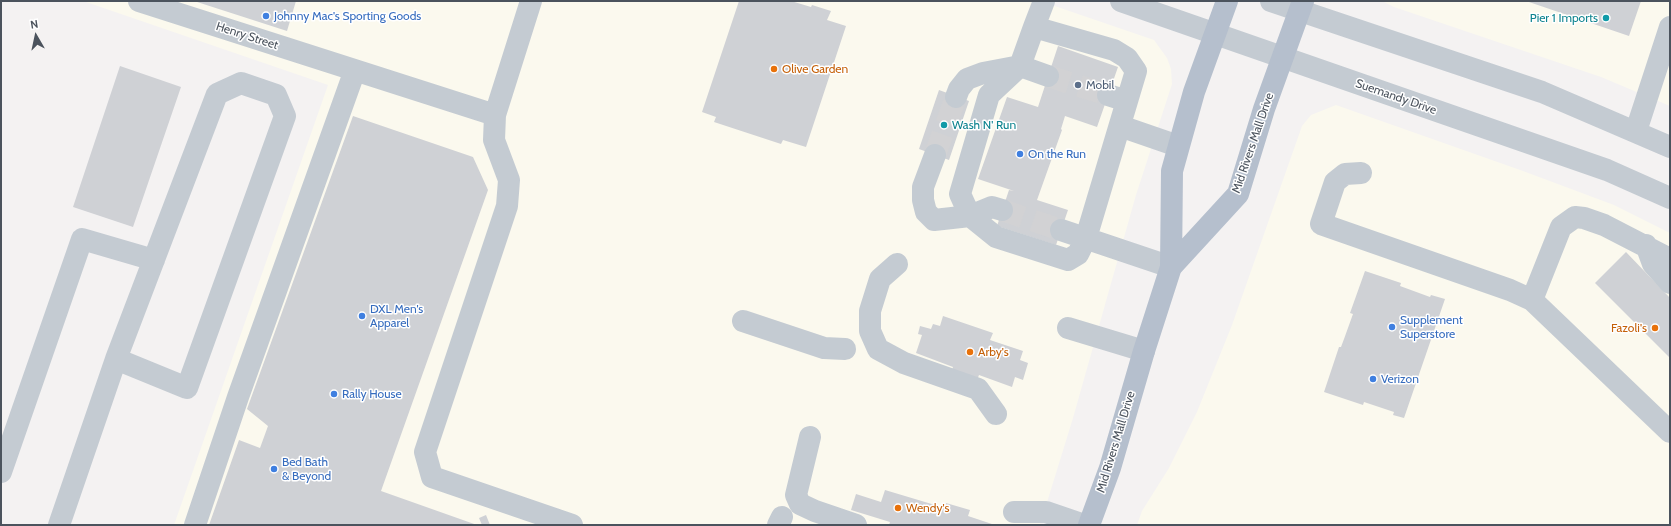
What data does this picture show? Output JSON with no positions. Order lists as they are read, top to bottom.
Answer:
{
  "streets": {
    "main road": ["Mid Rivers Mall Drive"],
    "street": ["Henry Street", "Suemandy Drive"]
  },
  "crossings": [
    ["Suemandy Drive", "Mid Rivers Mall Drive"]
  ],
  "places": [
    "Johnny Mac's Sporting Goods",
    "Pier 1 Imports",
    "Olive Garden",
    "Mobil",
    "Wash N' Run",
    "On the Run",
    "DXL Men's Apparel",
    "Supplement Superstore",
    "Fazoli's",
    "Arby's",
    "Verizon",
    "Rally House",
    "Bed Bath & Beyond",
    "Wendy's"
  ],
  "north": "top"
}
